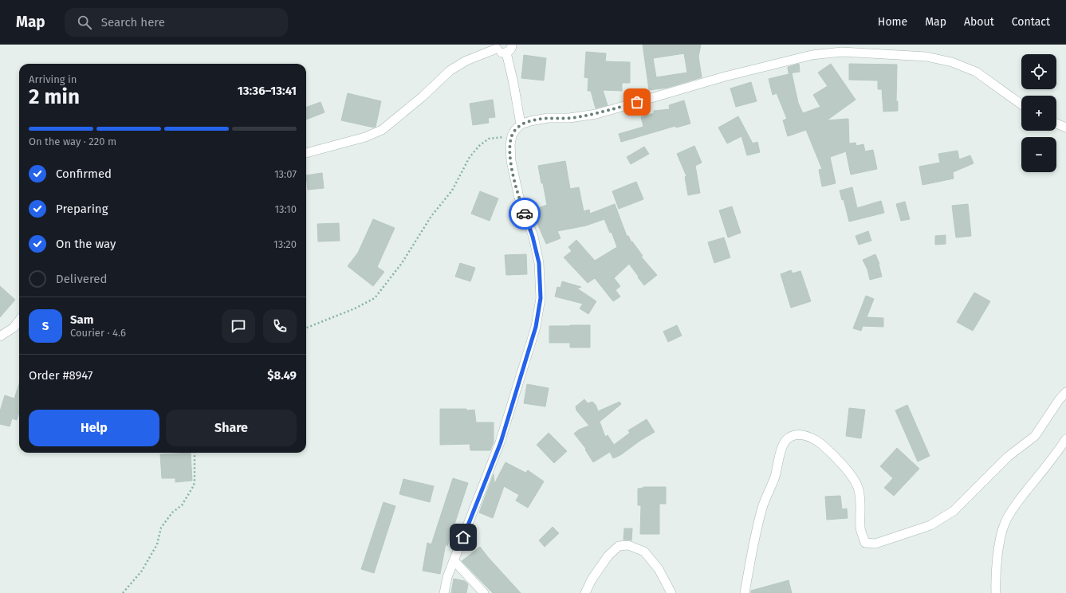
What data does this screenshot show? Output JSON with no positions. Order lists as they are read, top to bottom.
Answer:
{
  "page": {
    "header": "Map",
    "search": "Search here",
    "nav": [
      "Home",
      "Map",
      "About",
      "Contact"
    ],
    "map_buttons": ["+", "−"],
    "heading": ["2 min", "Arriving in", "13:36–13:41"],
    "panel": [
      "Sam",
      "Courier · 4.6",
      "Order #8947",
      "$8.49"
    ],
    "bar": "On the way · 220 m",
    "list": [
      ["Confirmed", "13:07"],
      ["Preparing", "13:10"],
      ["On the way", "13:20"],
      "Delivered"
    ],
    "round": "S",
    "buttons": ["Help", "Share"]
  }
}
